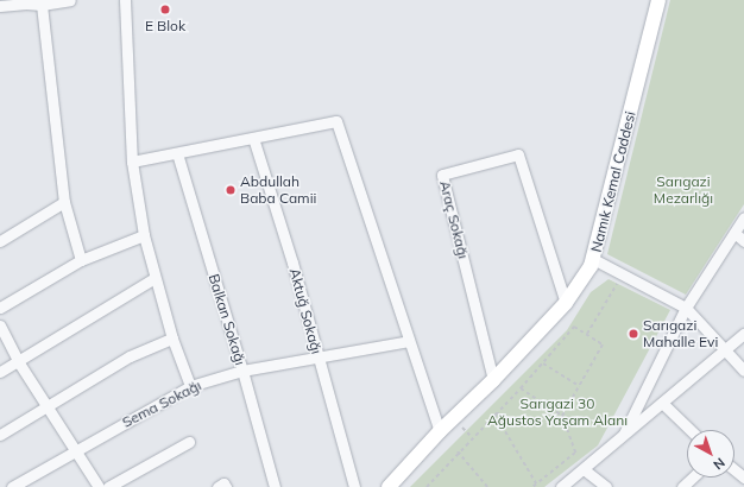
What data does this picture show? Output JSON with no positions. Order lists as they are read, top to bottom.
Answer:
{
  "streets": {
    "main road": ["Namık Kemal Caddesi"],
    "street": [
      "Araç Sokağı",
      "Aktuğ Sokağı",
      "Balkan Sokağı",
      "Sema Sokağı"
    ]
  },
  "crossings": [
    ["Namık Kemal Caddesi", "Araç Sokağı"],
    ["Aktuğ Sokağı", "Sema Sokağı"],
    ["Balkan Sokağı", "Sema Sokağı"]
  ],
  "parks": ["Sarıgazi Mezarlığı", "Sarıgazi 30 Ağustos Yaşam Alanı"],
  "places": ["E Blok", "Abdullah Baba Camii", "Sarıgazi Mahalle Evi"],
  "north": "bottom right"
}
